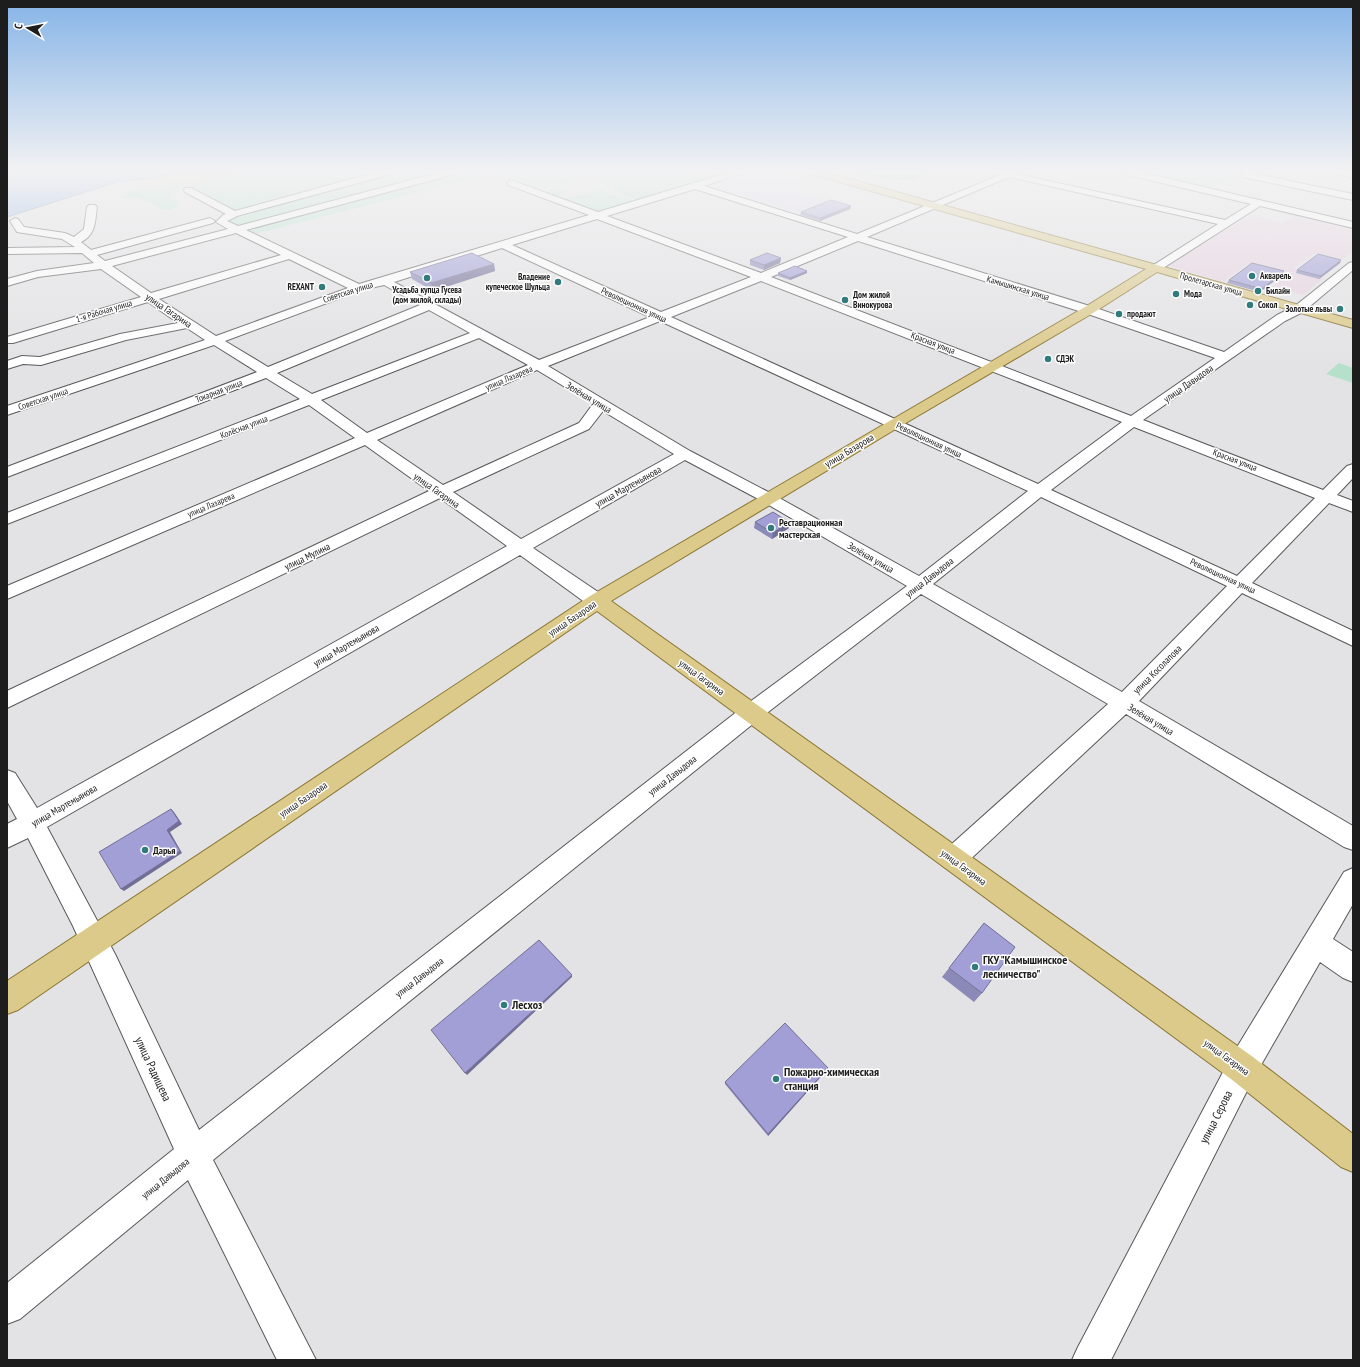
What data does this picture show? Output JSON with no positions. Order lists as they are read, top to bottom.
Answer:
{
  "streets": {
    "main road": ["Пролетарская улица", "улица Гагарина", "улица Базарова"],
    "street": [
      "Камышинская улица",
      "Советская улица",
      "Революционная улица",
      "1-я Рабочая улица",
      "Красная улица",
      "улица Лазарева",
      "улица Давыдова",
      "Токарная улица",
      "Зелёная улица",
      "Колёсная улица",
      "улица Мартемьянова",
      "улица Мулина",
      "улица Косолапова",
      "улица Радищева",
      "улица Серова"
    ]
  },
  "crossings": [
    ["Пролетарская улица", "улица Давыдова"],
    ["Пролетарская улица", "улица Базарова"],
    ["Камышинская улица", "улица Лазарева"],
    ["Камышинская улица", "улица Давыдова"],
    ["Камышинская улица", "улица Базарова"],
    ["Советская улица", "Революционная улица"],
    ["Советская улица", "улица Гагарина"],
    ["Советская улица", "Зелёная улица"],
    ["Революционная улица", "улица Лазарева"],
    ["Революционная улица", "улица Давыдова"],
    ["Революционная улица", "улица Базарова"],
    ["Революционная улица", "улица Косолапова"],
    ["улица Гагарина", "1-я Рабочая улица"],
    ["улица Гагарина", "улица Лазарева"],
    ["улица Гагарина", "улица Давыдова"],
    ["улица Гагарина", "Токарная улица"],
    ["улица Гагарина", "Колёсная улица"],
    ["улица Гагарина", "улица Базарова"],
    ["улица Гагарина", "улица Мартемьянова"],
    ["улица Гагарина", "улица Мулина"],
    ["улица Гагарина", "улица Косолапова"],
    ["улица Гагарина", "улица Серова"],
    ["Красная улица", "улица Лазарева"],
    ["Красная улица", "улица Давыдова"],
    ["Красная улица", "улица Базарова"],
    ["Красная улица", "улица Косолапова"],
    ["улица Лазарева", "Зелёная улица"],
    ["улица Давыдова", "Зелёная улица"],
    ["улица Давыдова", "улица Радищева"],
    ["Токарная улица", "Зелёная улица"],
    ["Зелёная улица", "Колёсная улица"],
    ["Зелёная улица", "улица Базарова"],
    ["Зелёная улица", "улица Мартемьянова"],
    ["Зелёная улица", "улица Мулина"],
    ["Зелёная улица", "улица Косолапова"],
    ["улица Базарова", "улица Радищева"],
    ["улица Мартемьянова", "улица Радищева"]
  ],
  "places": [
    "Акварель",
    "Усадьба купца Гусева (дом жилой, склады)",
    "Владение купеческое Шульца",
    "REXANT",
    "Билайн",
    "Мода",
    "Дом жилой Винокурова",
    "Сокол",
    "Золотые львы",
    "продают",
    "СДЭК",
    "Реставрационная мастерская",
    "Дарья",
    "ГКУ \"Камышинское лесничество\"",
    "Лесхоз",
    "Пожарно-химическая станция"
  ],
  "north": "left"
}
